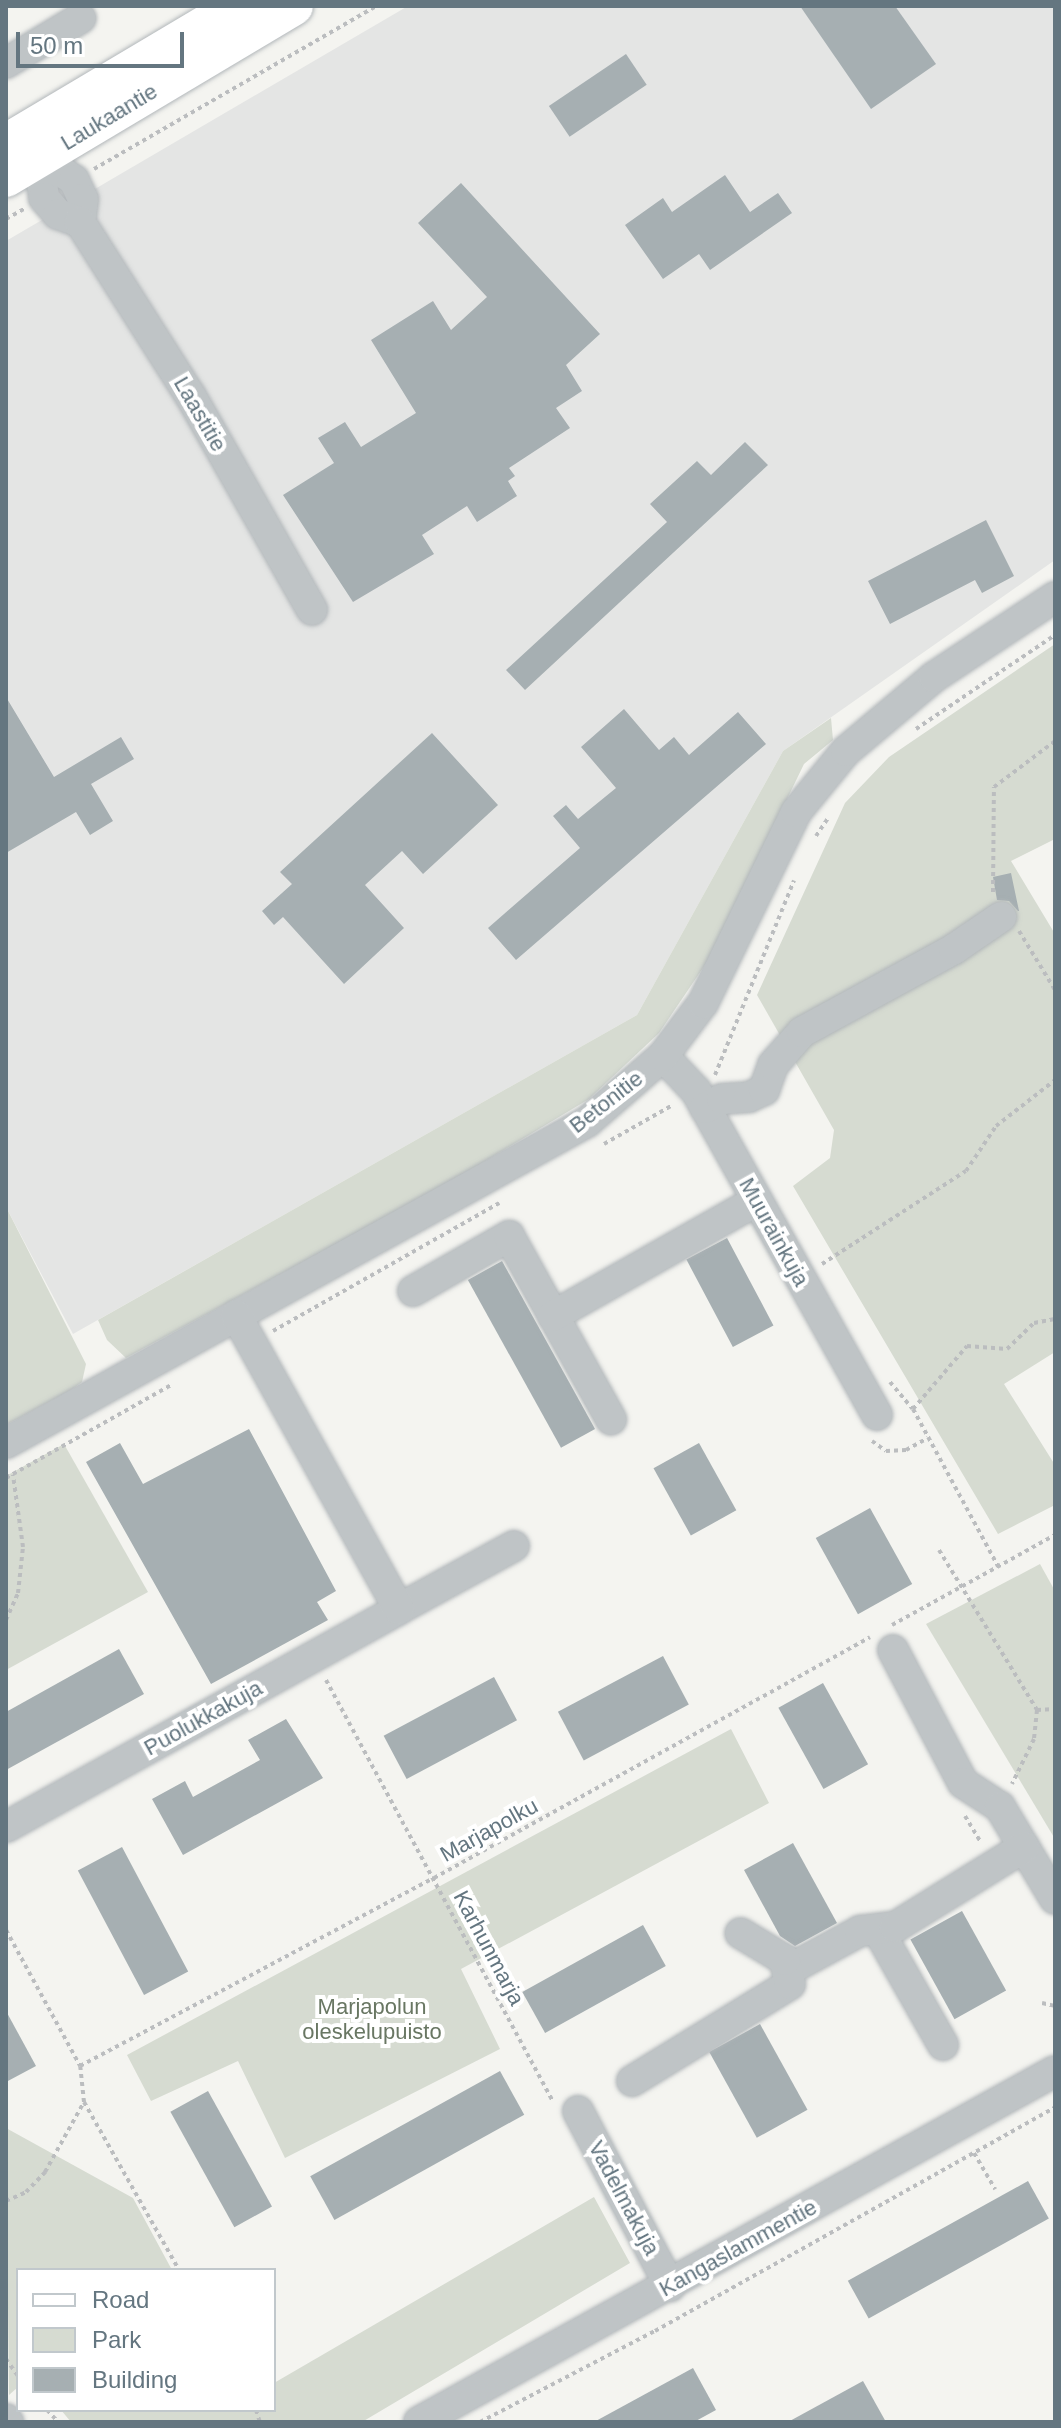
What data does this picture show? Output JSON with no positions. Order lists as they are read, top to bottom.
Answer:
{
  "streets": {
    "main road": ["Laukaantie"],
    "street": [
      "Laastitie",
      "Betonitie",
      "Muurainkuja",
      "Puolukkakuja",
      "Vadelmakuja",
      "Kangaslammentie"
    ],
    "path": ["Marjapolku", "Karhunmarja"]
  },
  "crossings": [
    ["Betonitie", "Muurainkuja"],
    ["Puolukkakuja", "Karhunmarja"],
    ["Marjapolku", "Karhunmarja"],
    ["Karhunmarja", "Vadelmakuja"],
    ["Vadelmakuja", "Kangaslammentie"]
  ],
  "parks": ["Marjapolun oleskelupuisto"],
  "legend": ["Road", "Park", "Building"],
  "scale_bar": "50 m"
}
